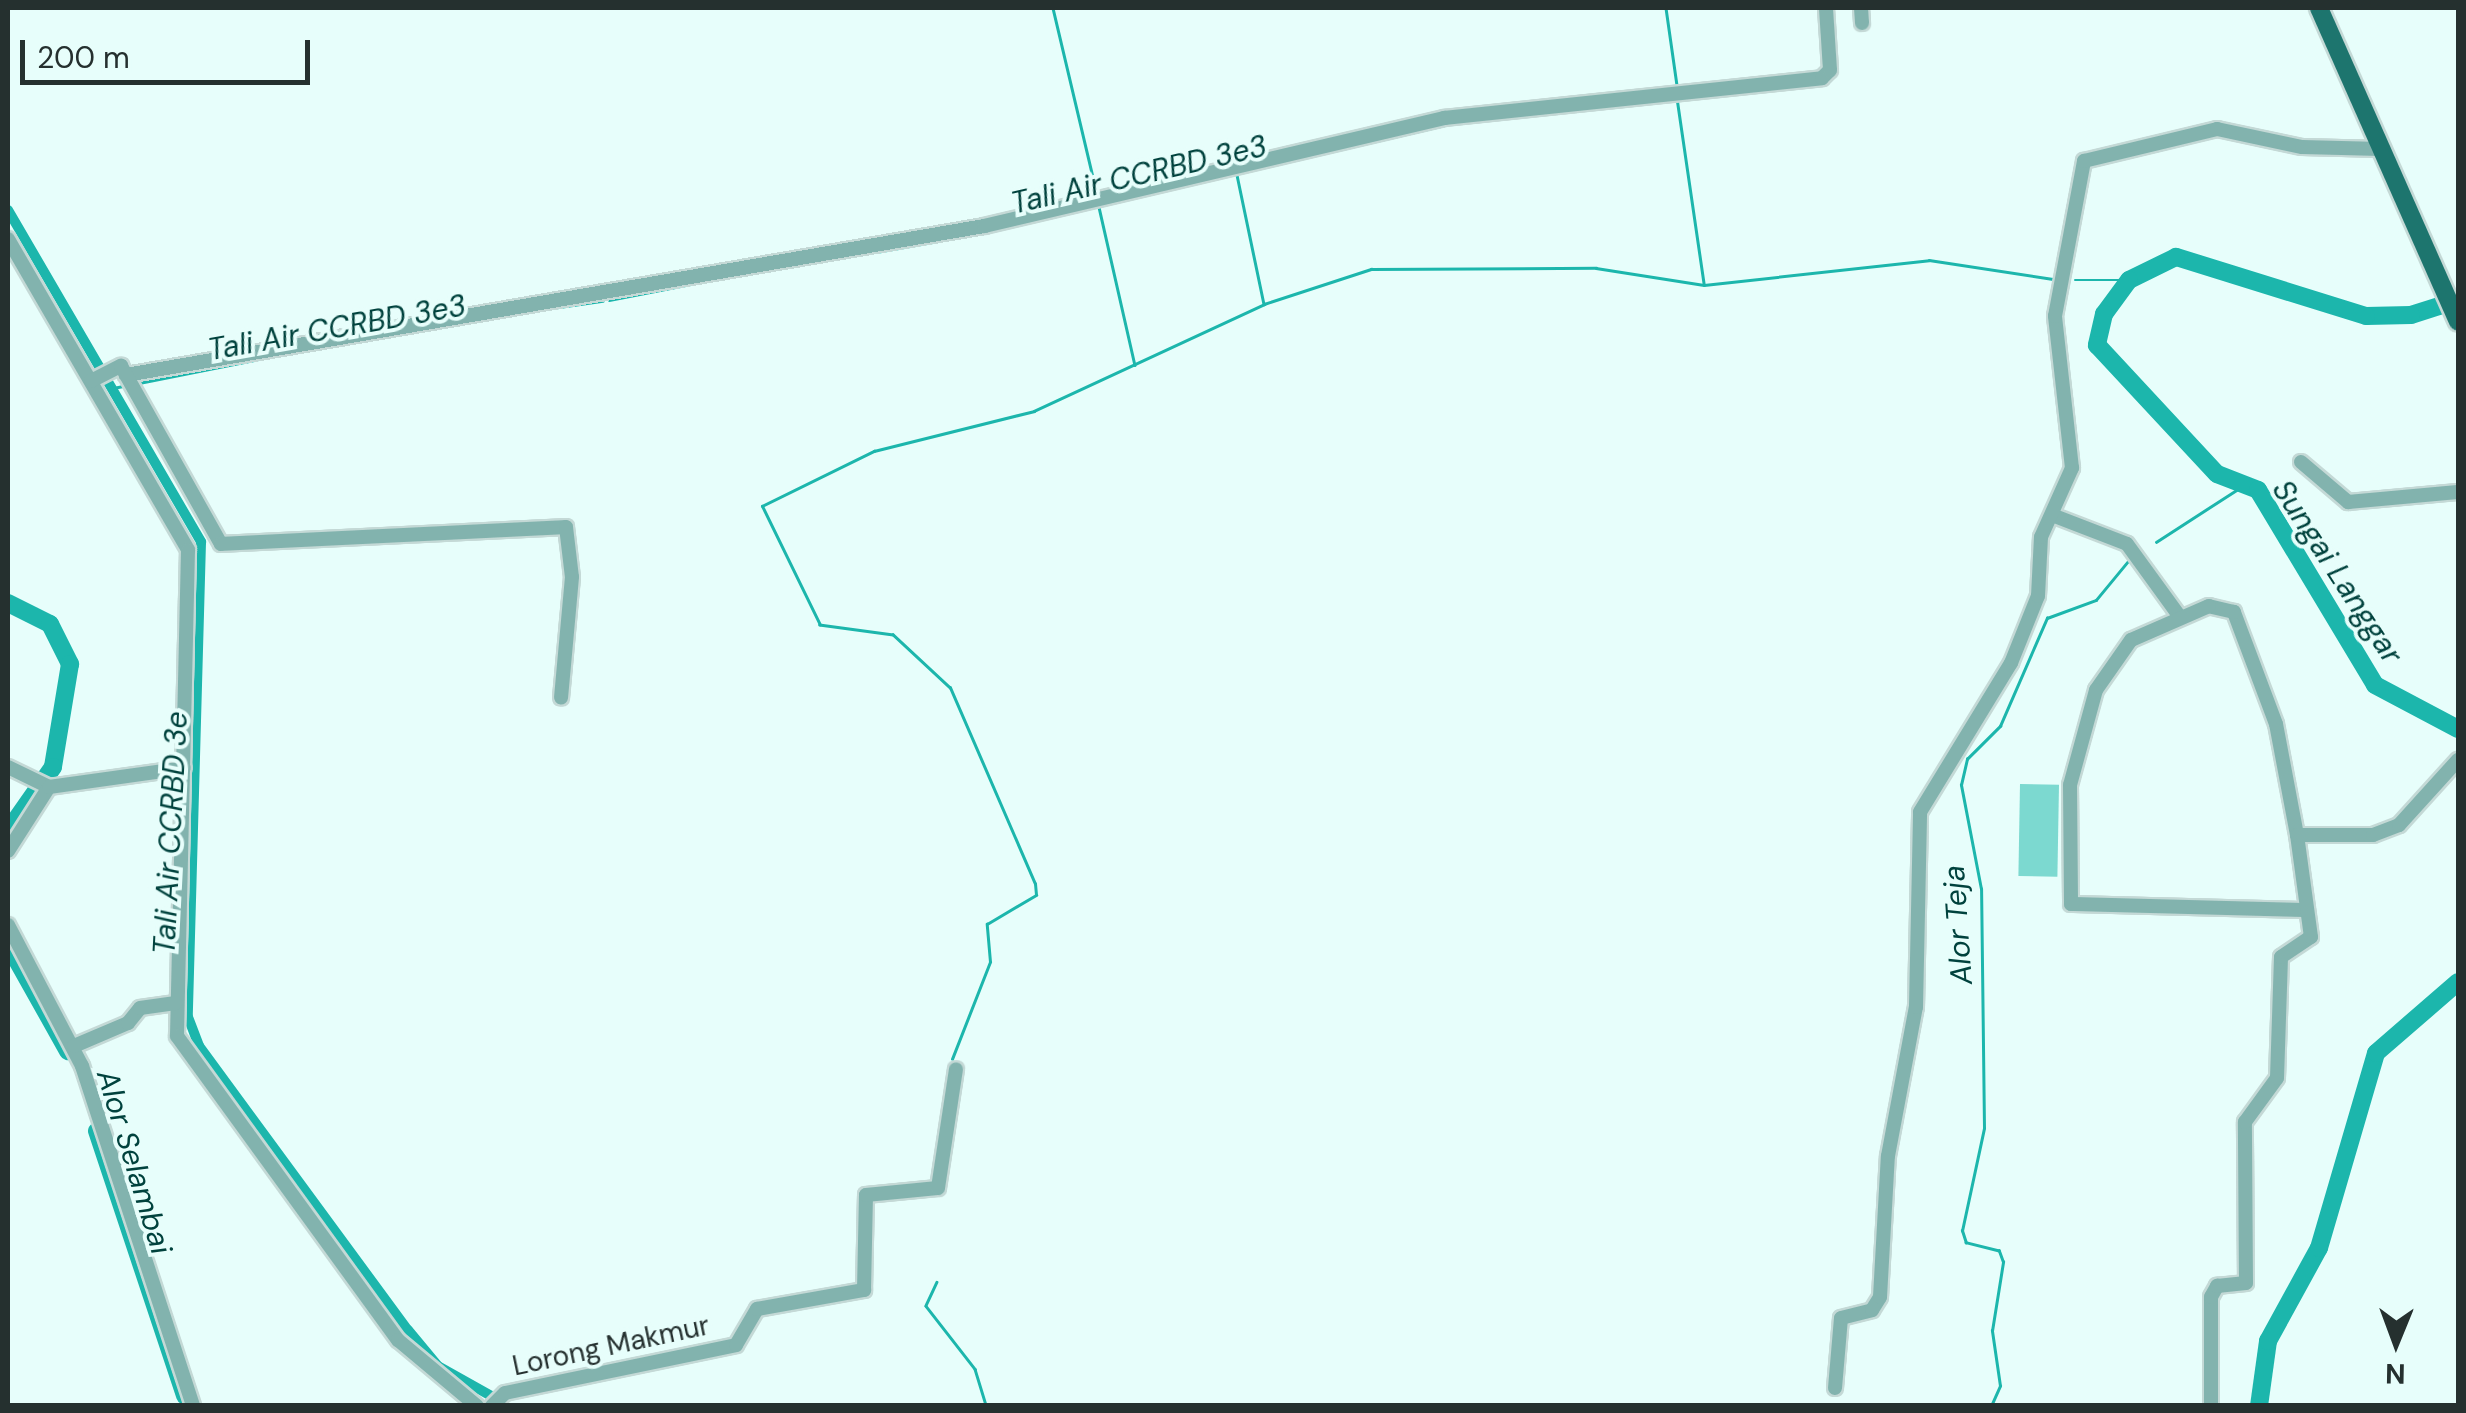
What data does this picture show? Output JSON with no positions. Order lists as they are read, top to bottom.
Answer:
{
  "streets": {
    "street": ["Lorong Makmur"]
  },
  "water": [
    "Tali Air CCRBD 3e3",
    "Sungai Langgar",
    "Tali Air CCRBD 3e",
    "Alor Teja",
    "Alor Selambai"
  ],
  "scale_bar": "200 m",
  "north": "bottom"
}
